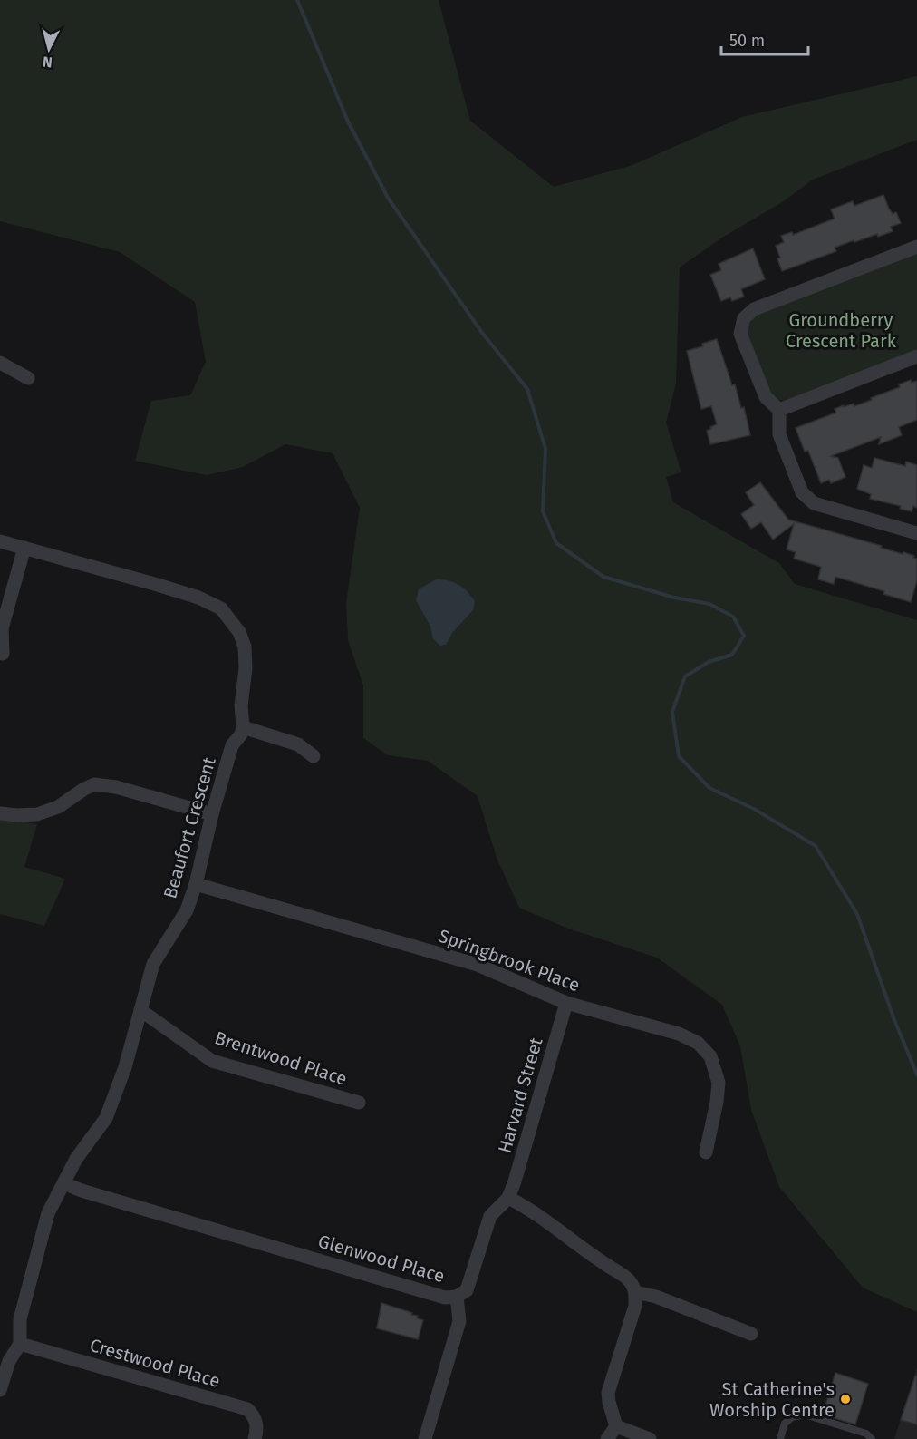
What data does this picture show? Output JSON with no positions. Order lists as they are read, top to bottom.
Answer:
{
  "streets": {
    "street": [
      "Beaufort Crescent",
      "Springbrook Place",
      "Brentwood Place",
      "Harvard Street",
      "Glenwood Place",
      "Crestwood Place"
    ]
  },
  "crossings": [
    ["Beaufort Crescent", "Springbrook Place"],
    ["Beaufort Crescent", "Brentwood Place"],
    ["Beaufort Crescent", "Glenwood Place"],
    ["Beaufort Crescent", "Crestwood Place"],
    ["Springbrook Place", "Harvard Street"],
    ["Harvard Street", "Glenwood Place"]
  ],
  "parks": ["Groundberry Crescent Park"],
  "places": ["St Catherine's Worship Centre"],
  "scale_bar": "50 m",
  "north": "bottom"
}
